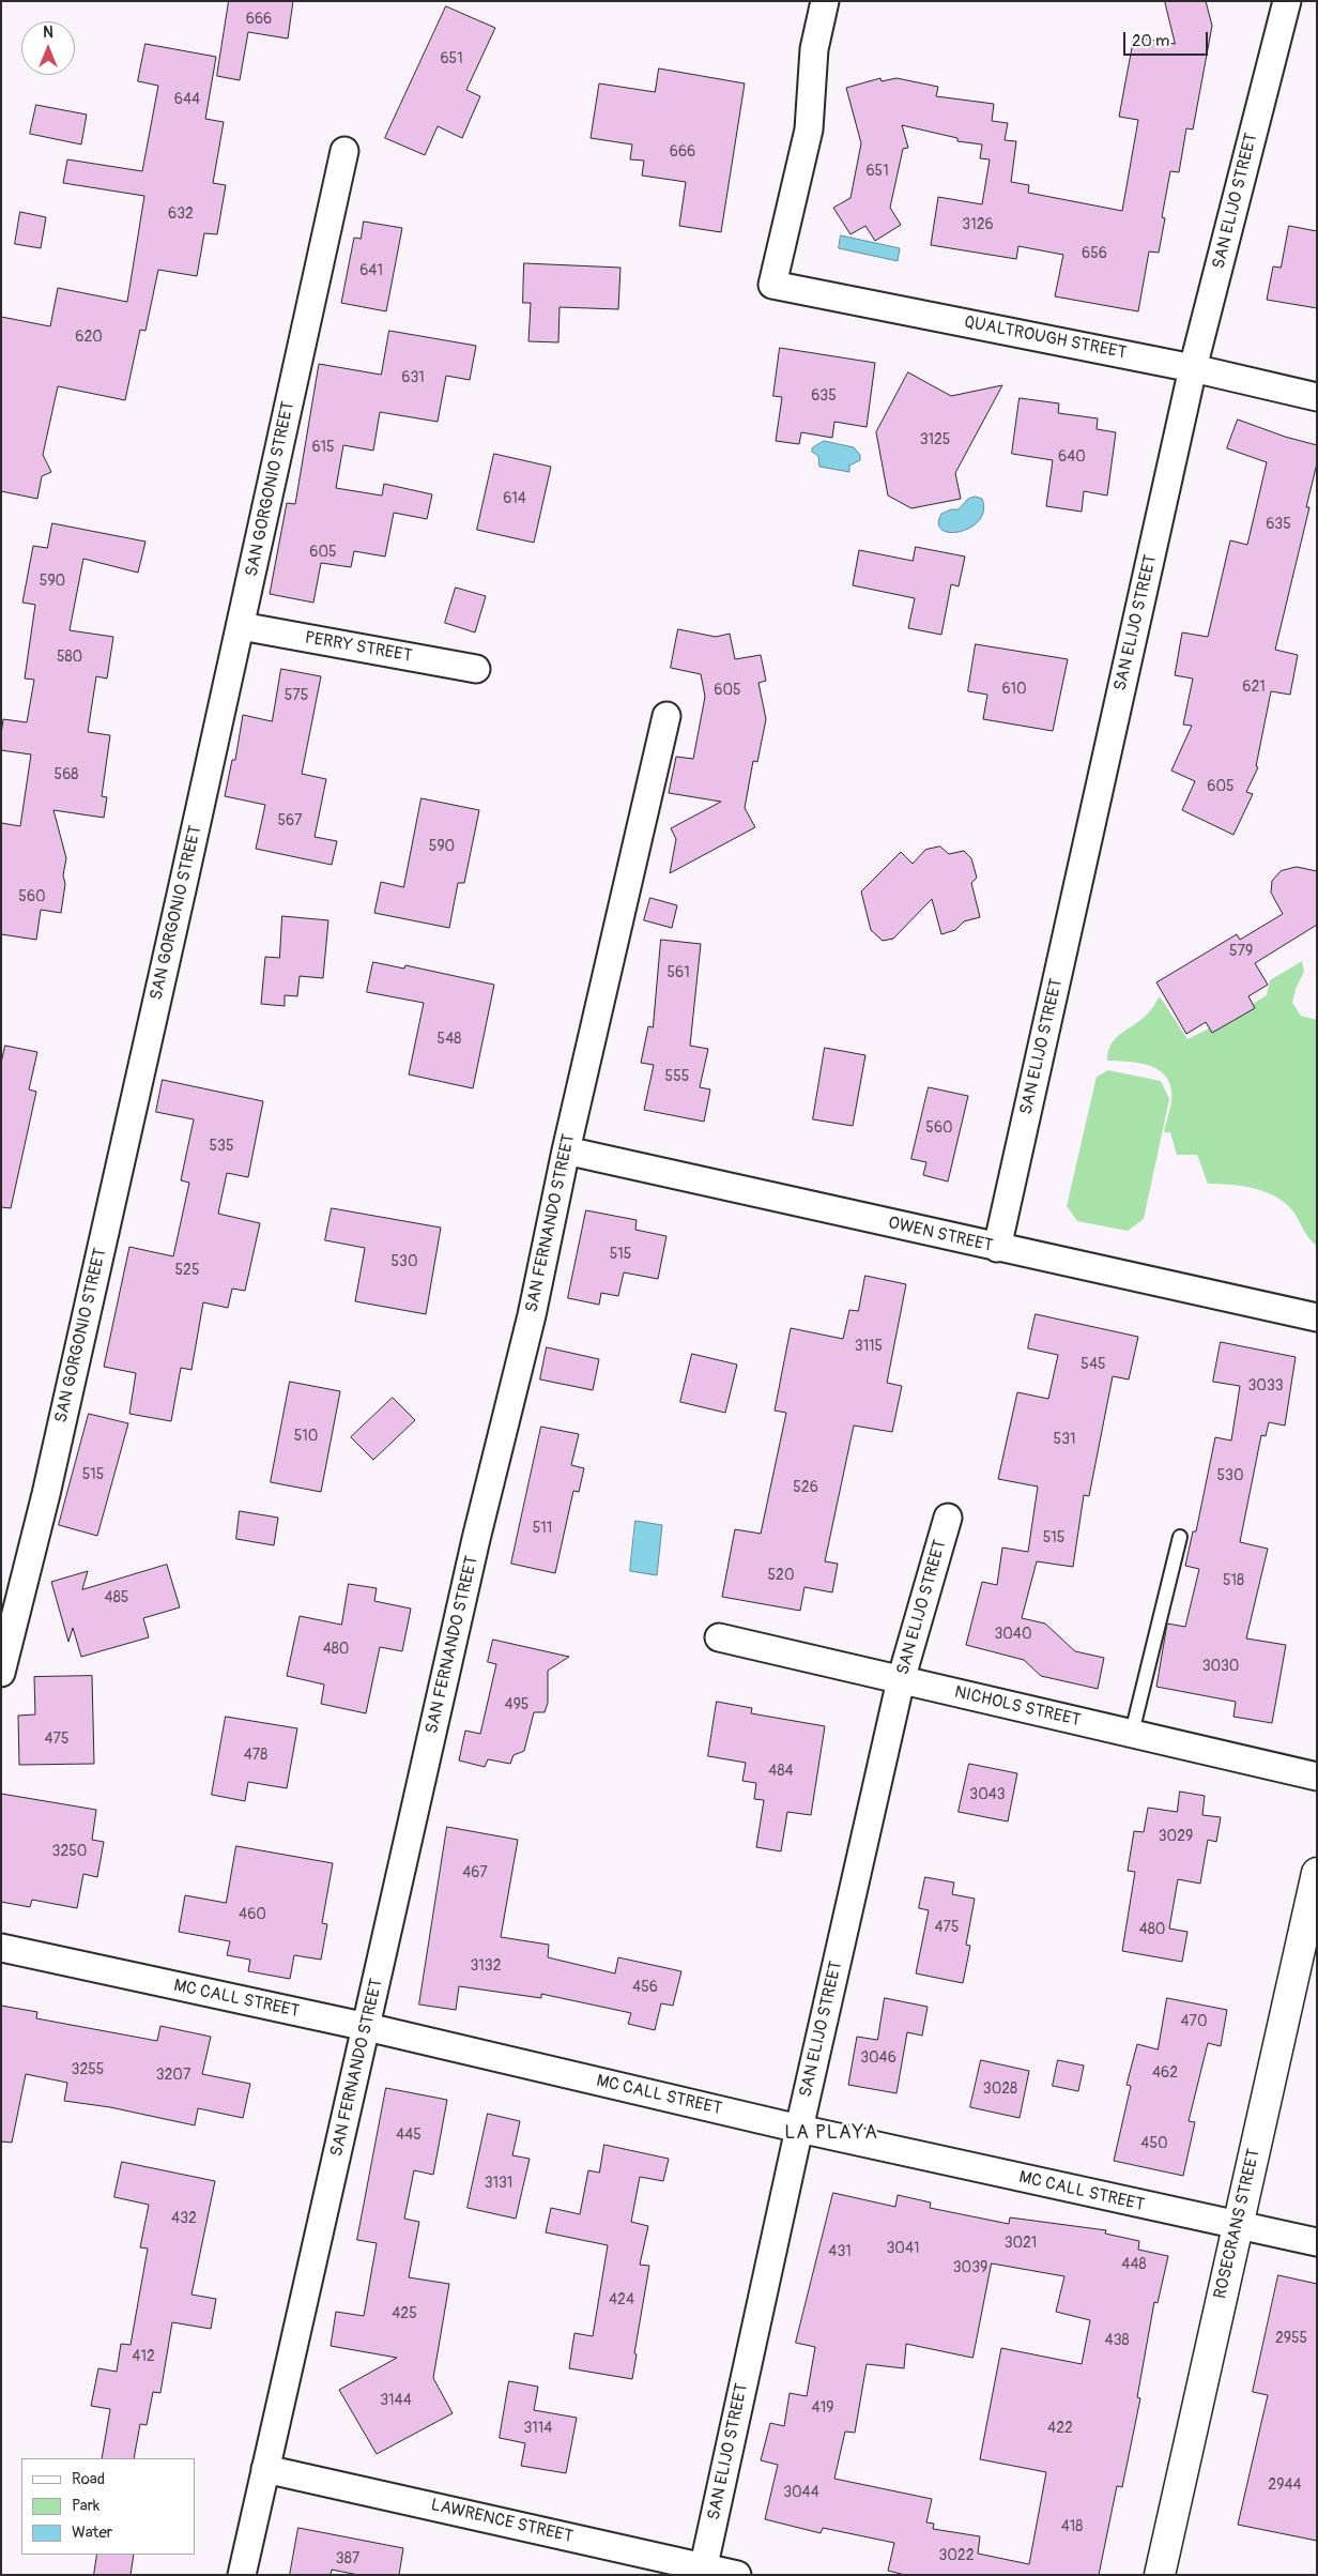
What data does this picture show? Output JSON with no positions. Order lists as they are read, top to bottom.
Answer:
{
  "streets": {
    "street": [
      "SAN ELIJO STREET",
      "QUALTROUGH STREET",
      "SAN GORGONIO STREET",
      "PERRY STREET",
      "SAN FERNANDO STREET",
      "OWEN STREET",
      "NICHOLS STREET",
      "MC CALL STREET",
      "ROSECRANS STREET",
      "LAWRENCE STREET"
    ]
  },
  "crossings": [
    ["SAN ELIJO STREET", "QUALTROUGH STREET"],
    ["SAN ELIJO STREET", "OWEN STREET"],
    ["SAN ELIJO STREET", "NICHOLS STREET"],
    ["SAN ELIJO STREET", "MC CALL STREET"],
    ["SAN ELIJO STREET", "LAWRENCE STREET"],
    ["SAN GORGONIO STREET", "PERRY STREET"],
    ["SAN FERNANDO STREET", "OWEN STREET"],
    ["SAN FERNANDO STREET", "MC CALL STREET"],
    ["SAN FERNANDO STREET", "LAWRENCE STREET"],
    ["MC CALL STREET", "ROSECRANS STREET"]
  ],
  "districts": ["LA PLAYA"],
  "house_numbers": [
    "666",
    "651",
    "644",
    "666",
    "651",
    "632",
    "3126",
    "656",
    "641",
    "620",
    "631",
    "635",
    "3125",
    "615",
    "640",
    "614",
    "635",
    "605",
    "590",
    "580",
    "621",
    "610",
    "605",
    "575",
    "568",
    "605",
    "567",
    "590",
    "560",
    "579",
    "561",
    "548",
    "555",
    "560",
    "535",
    "515",
    "530",
    "525",
    "3115",
    "545",
    "3033",
    "510",
    "531",
    "515",
    "530",
    "526",
    "511",
    "515",
    "520",
    "518",
    "485",
    "3040",
    "480",
    "3030",
    "495",
    "475",
    "478",
    "484",
    "3043",
    "3029",
    "3250",
    "467",
    "460",
    "475",
    "480",
    "3132",
    "456",
    "470",
    "3046",
    "3255",
    "462",
    "3207",
    "3028",
    "445",
    "450",
    "3131",
    "432",
    "3021",
    "3041",
    "431",
    "448",
    "3039",
    "424",
    "425",
    "2955",
    "438",
    "412",
    "3144",
    "419",
    "3114",
    "422",
    "2944",
    "3044",
    "418",
    "3022",
    "387"
  ],
  "legend": ["Road", "Park", "Water"],
  "scale_bar": "20 m",
  "north": "top"
}
